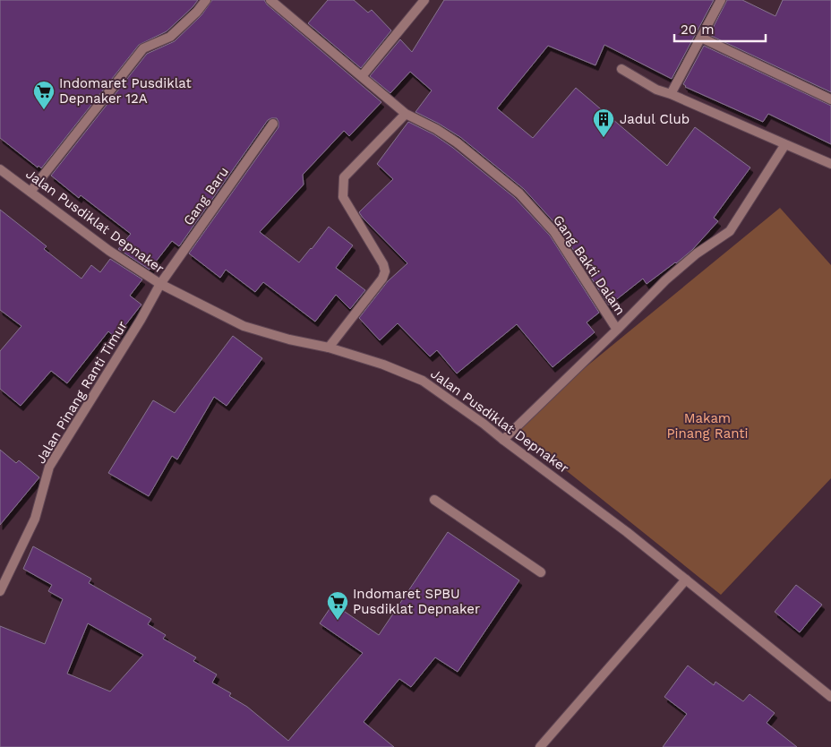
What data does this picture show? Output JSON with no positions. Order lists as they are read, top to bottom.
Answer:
{
  "streets": {
    "street": [
      "Gang Baru",
      "Jalan Pusdiklat Depnaker",
      "Gang Bakti Dalam",
      "Jalan Pinang Ranti Timur"
    ]
  },
  "crossings": [
    ["Gang Baru", "Jalan Pusdiklat Depnaker"],
    ["Gang Baru", "Jalan Pinang Ranti Timur"],
    ["Jalan Pusdiklat Depnaker", "Gang Bakti Dalam"],
    ["Jalan Pusdiklat Depnaker", "Jalan Pinang Ranti Timur"]
  ],
  "parks": ["Makam Pinang Ranti"],
  "places": {
    "supermarket": ["Indomaret Pusdiklat Depnaker 12A", "Indomaret SPBU Pusdiklat Depnaker"],
    "building": ["Jadul Club"]
  },
  "scale_bar": "20 m"
}
